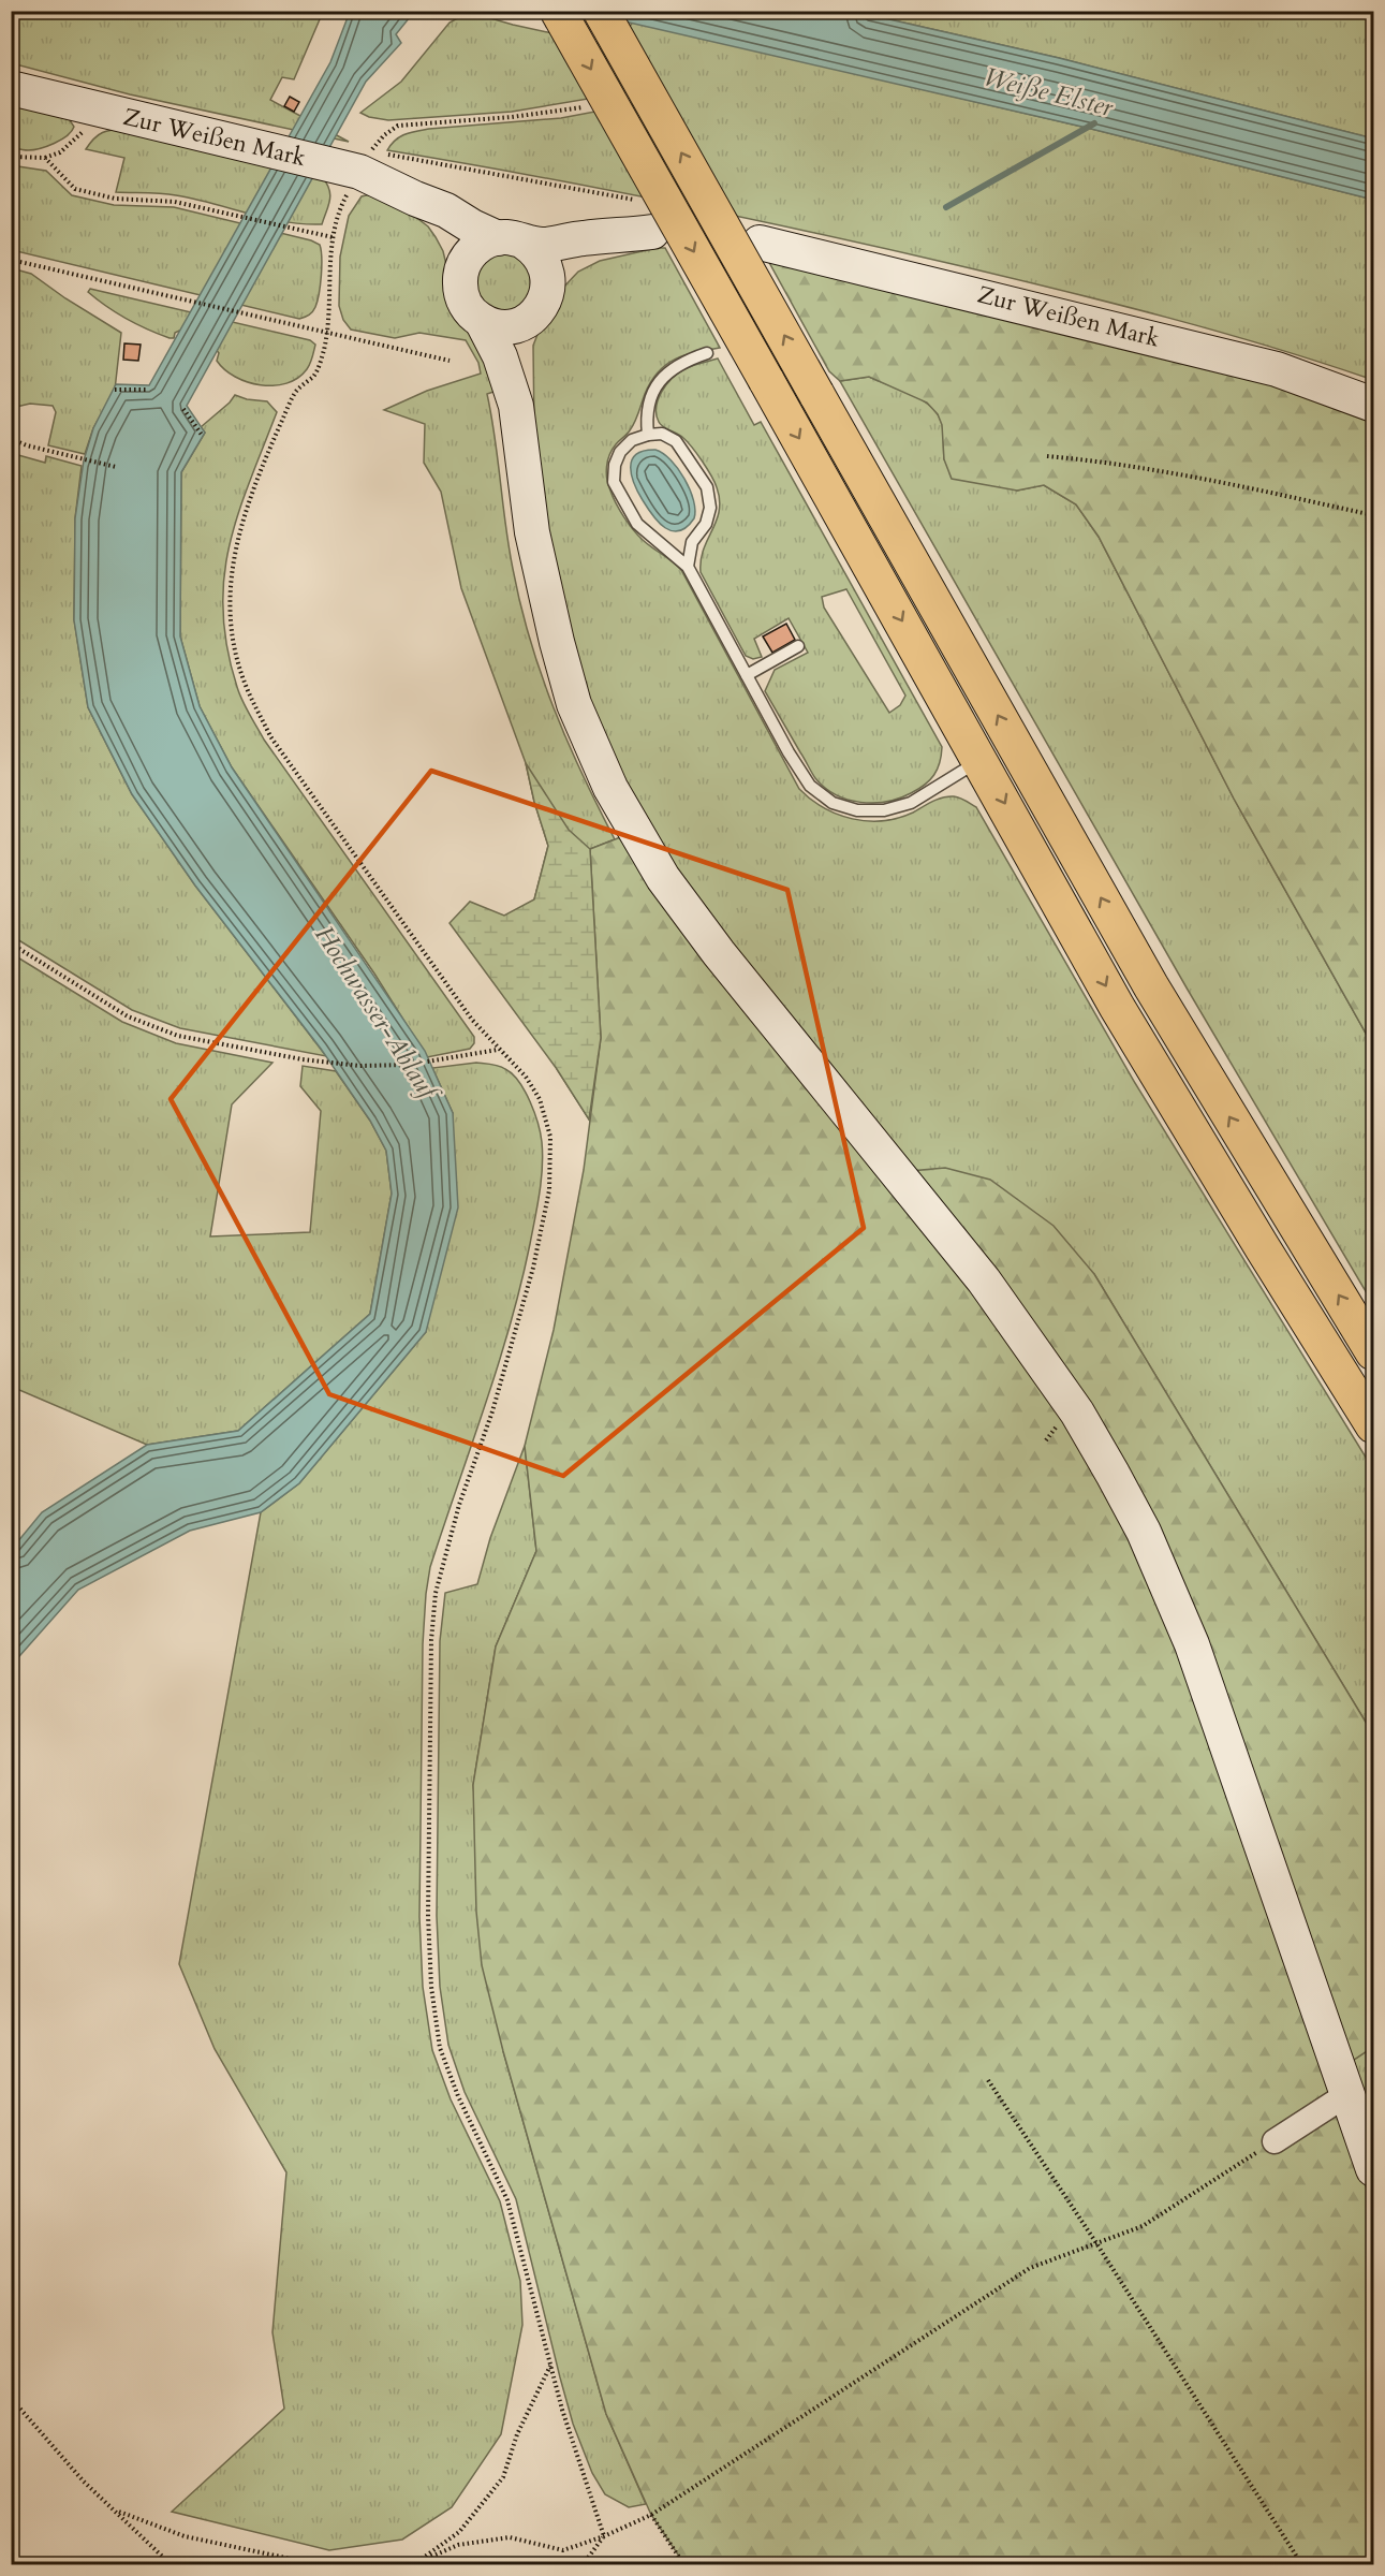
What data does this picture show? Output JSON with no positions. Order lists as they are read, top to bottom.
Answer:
{
  "streets": {
    "main road": ["Zur Weißen Mark"]
  },
  "water": ["Weiße Elster", "Hochwasser-Ablauf"]
}
